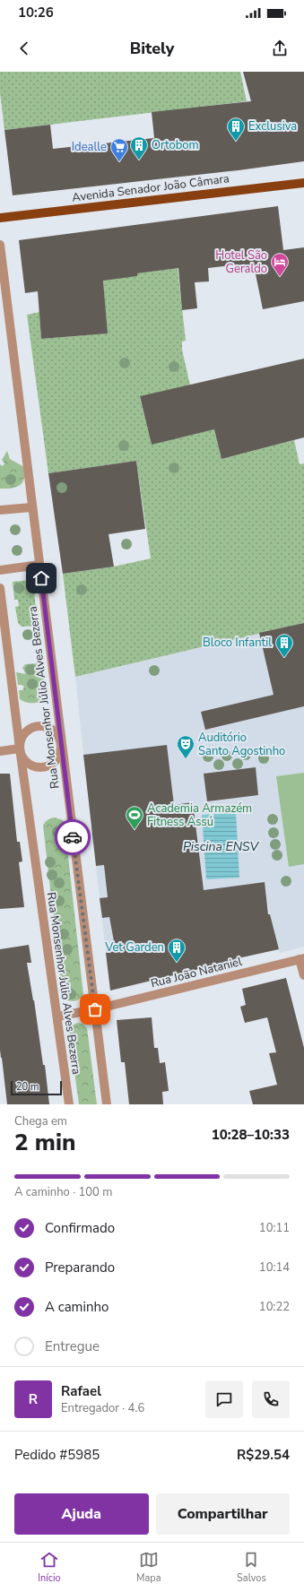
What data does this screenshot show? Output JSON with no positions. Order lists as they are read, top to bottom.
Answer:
{
  "streets": {
    "main road": ["Avenida Senador João Câmara"],
    "street": ["Rua Monsenhor Júlio Alves Bezerra", "Rua João Nataniel"]
  },
  "crossings": [
    ["Rua Monsenhor Júlio Alves Bezerra", "Rua João Nataniel"]
  ],
  "water": ["Piscina ENSV"],
  "places": {
    "building": [
      "Exclusiva",
      "Ortobom",
      "Bloco Infantil",
      "Vet Garden"
    ],
    "supermarket": ["Idealle"],
    "hotel": ["Hotel São Geraldo"],
    "theatre": ["Auditório Santo Agostinho"],
    "sports": ["Academia Armazém Fitness Assú"]
  },
  "scale_bar": "20 m",
  "page": {
    "status": "10:26",
    "header": "Bitely",
    "scale": "20 m",
    "heading": ["2 min", "Chega em", "10:28–10:33"],
    "panel": [
      "Rafael",
      "Entregador · 4.6",
      "Pedido #5985",
      "R$29.54"
    ],
    "bar": "A caminho · 100 m",
    "list": [
      ["Confirmado", "10:11"],
      ["Preparando", "10:14"],
      ["A caminho", "10:22"],
      "Entregue"
    ],
    "round": "R",
    "buttons": ["Ajuda", "Compartilhar"],
    "tabs": ["Início", "Mapa", "Salvos"]
  }
}
